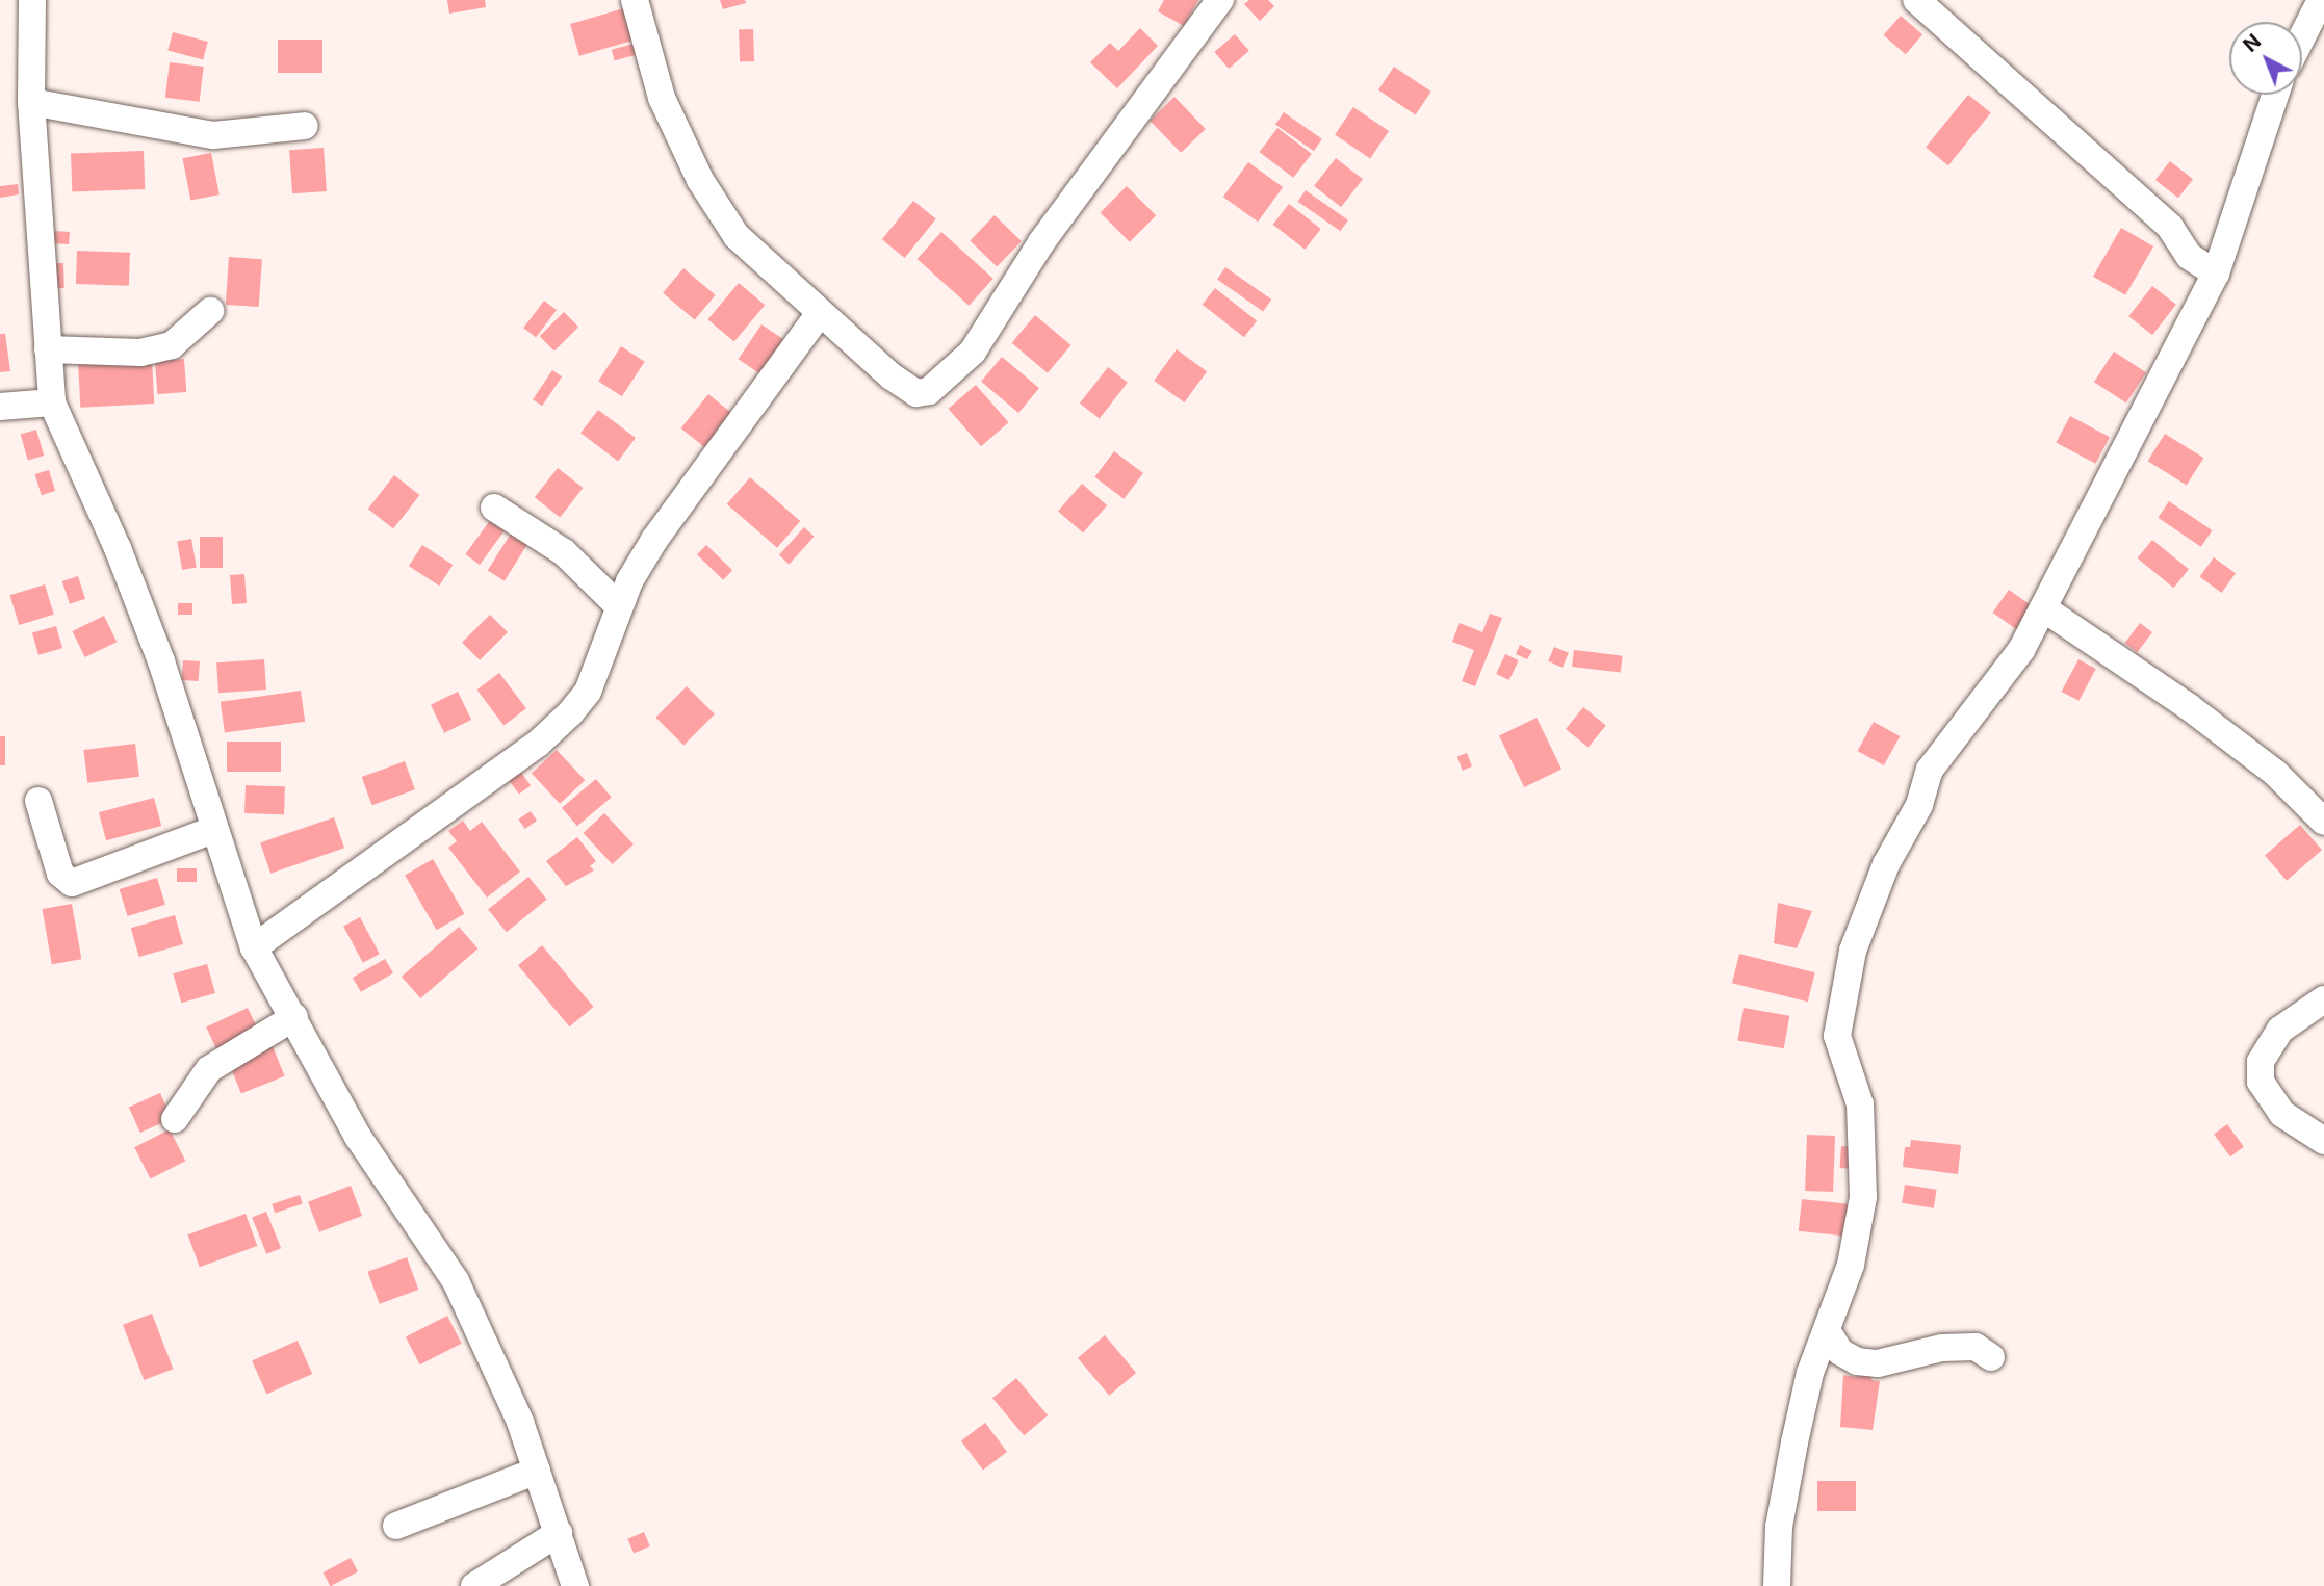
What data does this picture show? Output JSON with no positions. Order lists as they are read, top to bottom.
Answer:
{
  "north": "top left"
}
